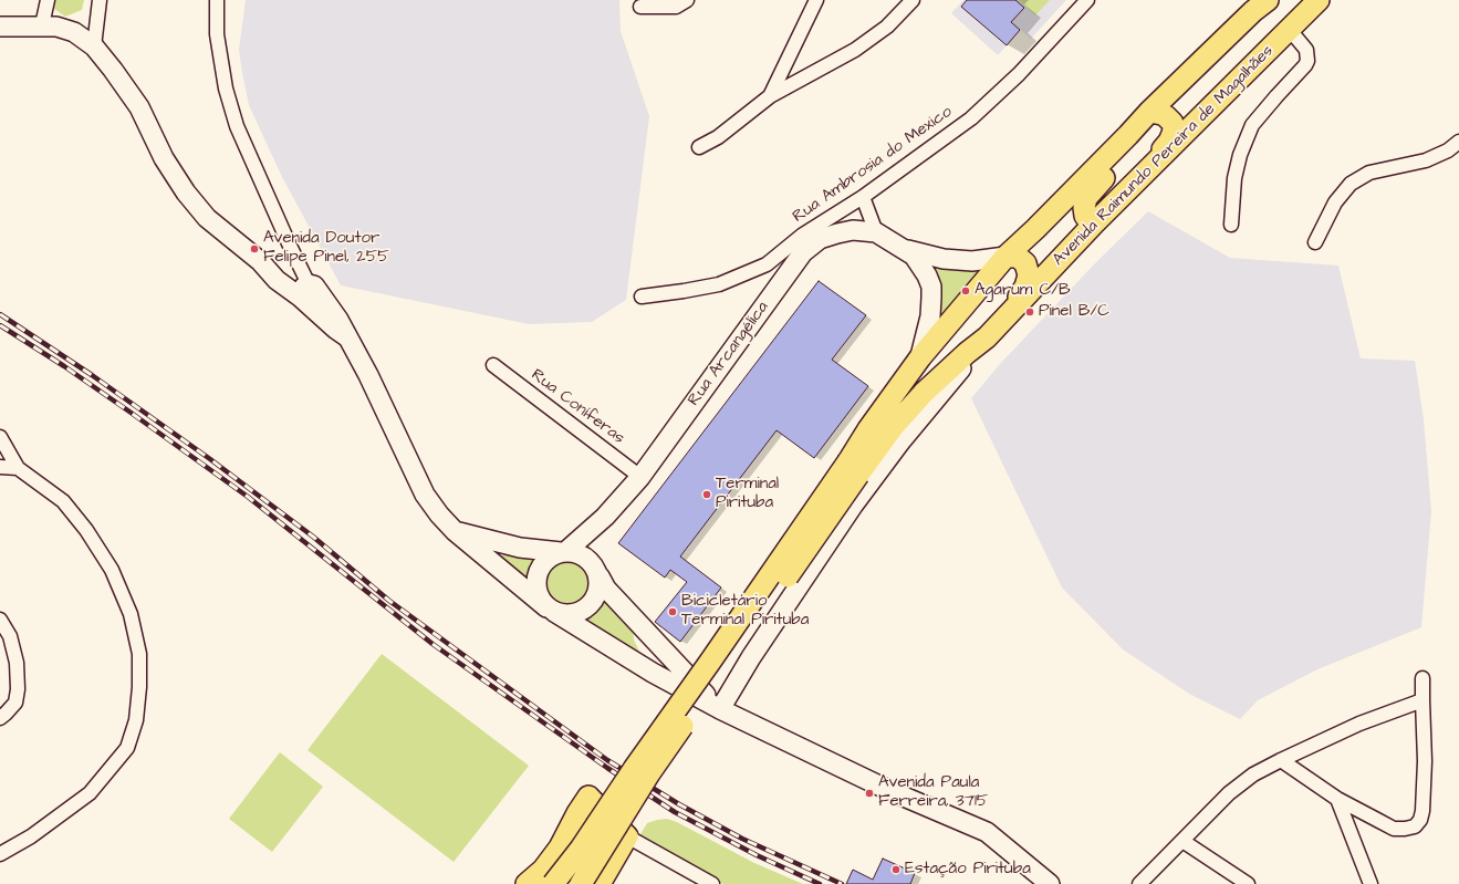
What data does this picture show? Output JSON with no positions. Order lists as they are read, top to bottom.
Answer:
{
  "streets": {
    "main road": ["Avenida Raimundo Pereira de Magalhães", "Rua Arcangélica"],
    "street": ["Rua Ambrosia do Mexico", "Rua Coníferas"]
  },
  "crossings": [
    ["Rua Arcangélica", "Rua Coníferas"]
  ],
  "places": [
    "Avenida Doutor Felipe Pinel, 255",
    "Agarum C/B",
    "Pinel B/C",
    "Terminal Pirituba",
    "Bicicletário Terminal Pirituba",
    "Avenida Paula Ferreira, 3715",
    "Estação Pirituba"
  ]
}
